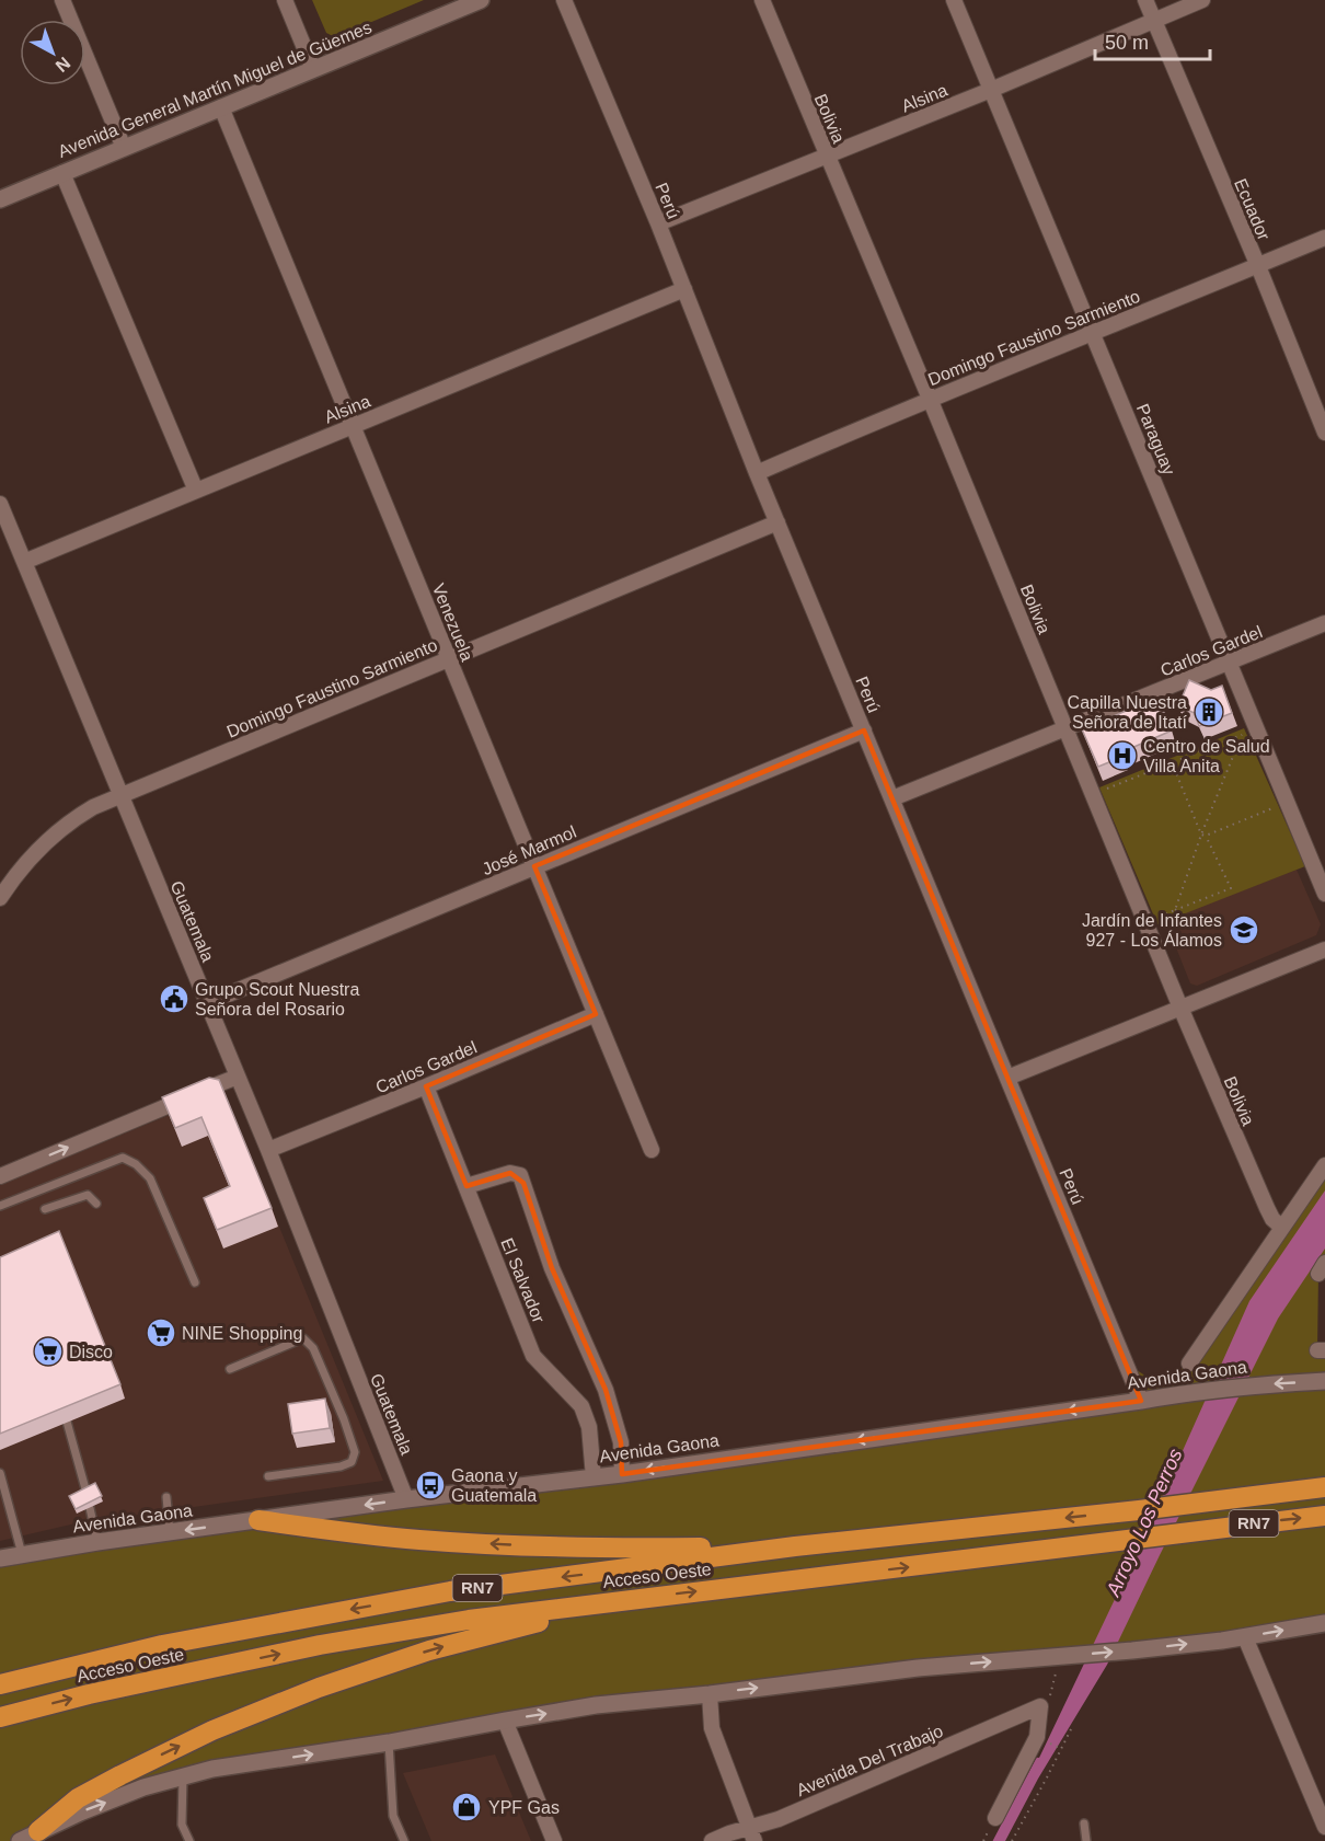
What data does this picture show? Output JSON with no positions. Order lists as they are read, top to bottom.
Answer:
{
  "streets": {
    "highway": ["RN7", "Acceso Oeste"],
    "street": [
      "Avenida General Martín Miguel de Güemes",
      "Alsina",
      "Bolivia",
      "Perú",
      "Ecuador",
      "Domingo Faustino Sarmiento",
      "Paraguay",
      "Venezuela",
      "Carlos Gardel",
      "José Marmol",
      "Guatemala",
      "El Salvador",
      "Avenida Gaona",
      "Avenida Del Trabajo"
    ]
  },
  "crossings": [
    ["Avenida General Martín Miguel de Güemes", "Venezuela"],
    ["Alsina", "Bolivia"],
    ["Alsina", "Perú"],
    ["Alsina", "Ecuador"],
    ["Alsina", "Paraguay"],
    ["Alsina", "Venezuela"],
    ["Alsina", "Guatemala"],
    ["Bolivia", "Domingo Faustino Sarmiento"],
    ["Bolivia", "Carlos Gardel"],
    ["Perú", "Domingo Faustino Sarmiento"],
    ["Perú", "Carlos Gardel"],
    ["Perú", "José Marmol"],
    ["Perú", "Avenida Gaona"],
    ["Ecuador", "Domingo Faustino Sarmiento"],
    ["Domingo Faustino Sarmiento", "Paraguay"],
    ["Domingo Faustino Sarmiento", "Venezuela"],
    ["Domingo Faustino Sarmiento", "Guatemala"],
    ["Paraguay", "Carlos Gardel"],
    ["Venezuela", "Carlos Gardel"],
    ["Venezuela", "José Marmol"],
    ["Carlos Gardel", "Guatemala"],
    ["Carlos Gardel", "El Salvador"],
    ["José Marmol", "Guatemala"],
    ["Guatemala", "Avenida Gaona"],
    ["El Salvador", "Avenida Gaona"]
  ],
  "one_way": ["Avenida Gaona"],
  "water": ["Arroyo Los Perros"],
  "places": {
    "building": ["Capilla Nuestra Señora de Itatí"],
    "hospital": ["Centro de Salud Villa Anita"],
    "school or university": ["Jardín de Infantes 927 - Los Álamos"],
    "public building": ["Grupo Scout Nuestra Señora del Rosario"],
    "supermarket": ["NINE Shopping", "Disco"],
    "bus stop": ["Gaona y Guatemala"],
    "shop": ["YPF Gas"]
  },
  "scale_bar": "50 m",
  "north": "bottom right"
}
